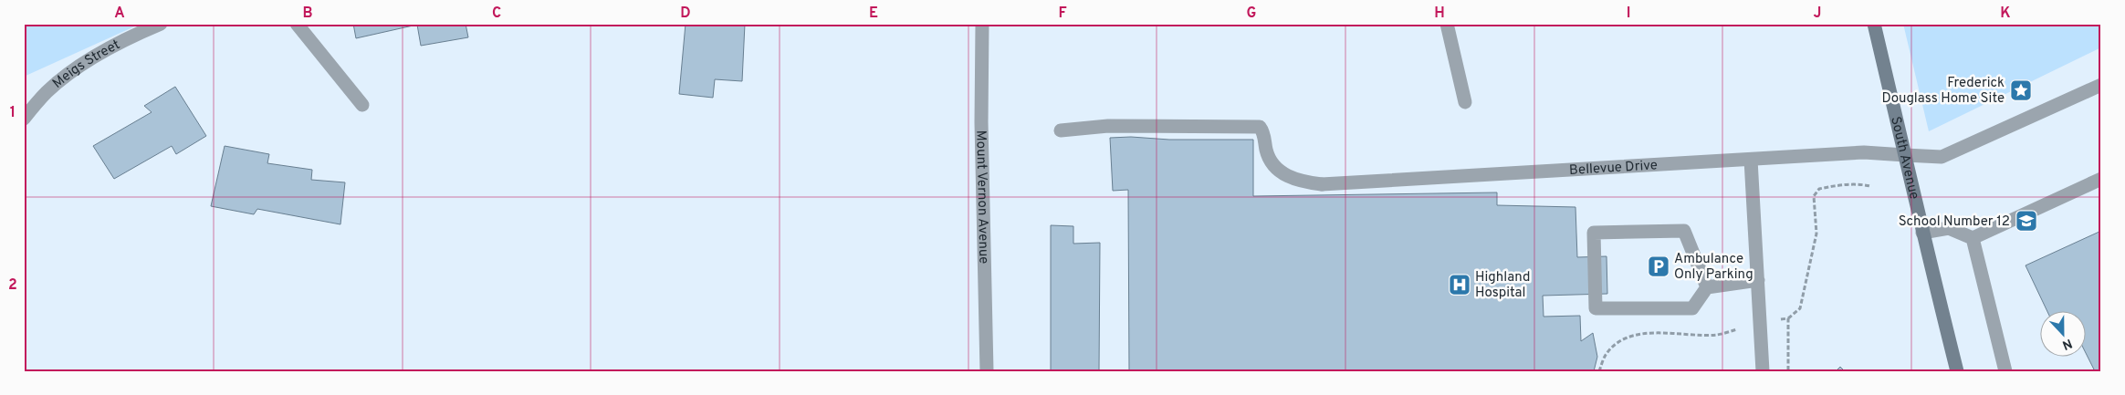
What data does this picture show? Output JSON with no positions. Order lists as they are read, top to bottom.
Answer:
{
  "streets": {
    "main road": ["South Avenue"],
    "street": ["Meigs Street", "Bellevue Drive", "Mount Vernon Avenue"]
  },
  "crossings": [
    ["South Avenue", "Bellevue Drive"]
  ],
  "places": {
    "place": ["Frederick Douglass Home Site"],
    "school or university": ["School Number 12"],
    "parking": ["Ambulance Only Parking"],
    "hospital": ["Highland Hospital"]
  },
  "north": "bottom",
  "grid": {
    "columns": [
      "A",
      "B",
      "C",
      "D",
      "E",
      "F",
      "G",
      "H",
      "I",
      "J",
      "K"
    ],
    "rows": ["1", "2"]
  }
}
